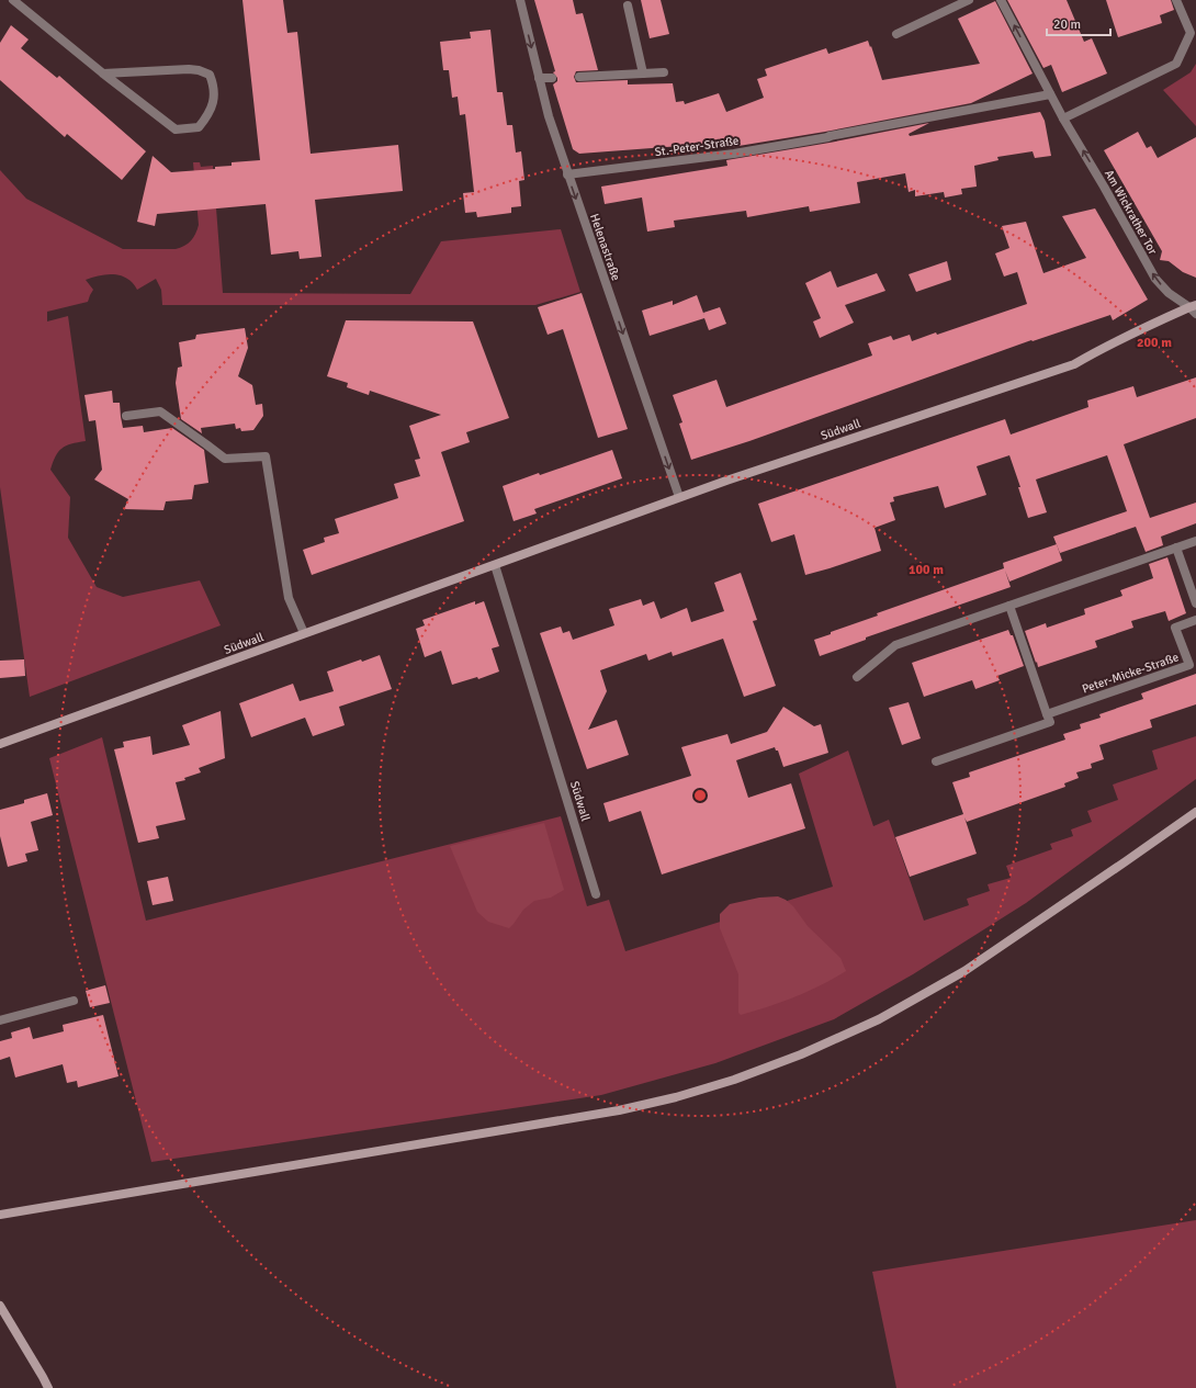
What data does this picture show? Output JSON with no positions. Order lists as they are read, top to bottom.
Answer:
{
  "streets": {
    "street": [
      "St.-Peter-Straße",
      "Am Wickrather Tor",
      "Helenastraße",
      "Südwall",
      "Peter-Micke-Straße"
    ]
  },
  "crossings": [
    ["St.-Peter-Straße", "Am Wickrather Tor"],
    ["St.-Peter-Straße", "Helenastraße"],
    ["Am Wickrather Tor", "Südwall"],
    ["Helenastraße", "Südwall"]
  ],
  "one_way": ["Am Wickrather Tor", "Helenastraße"],
  "scale_bar": "20 m",
  "rings": ["200 m", "100 m"]
}
